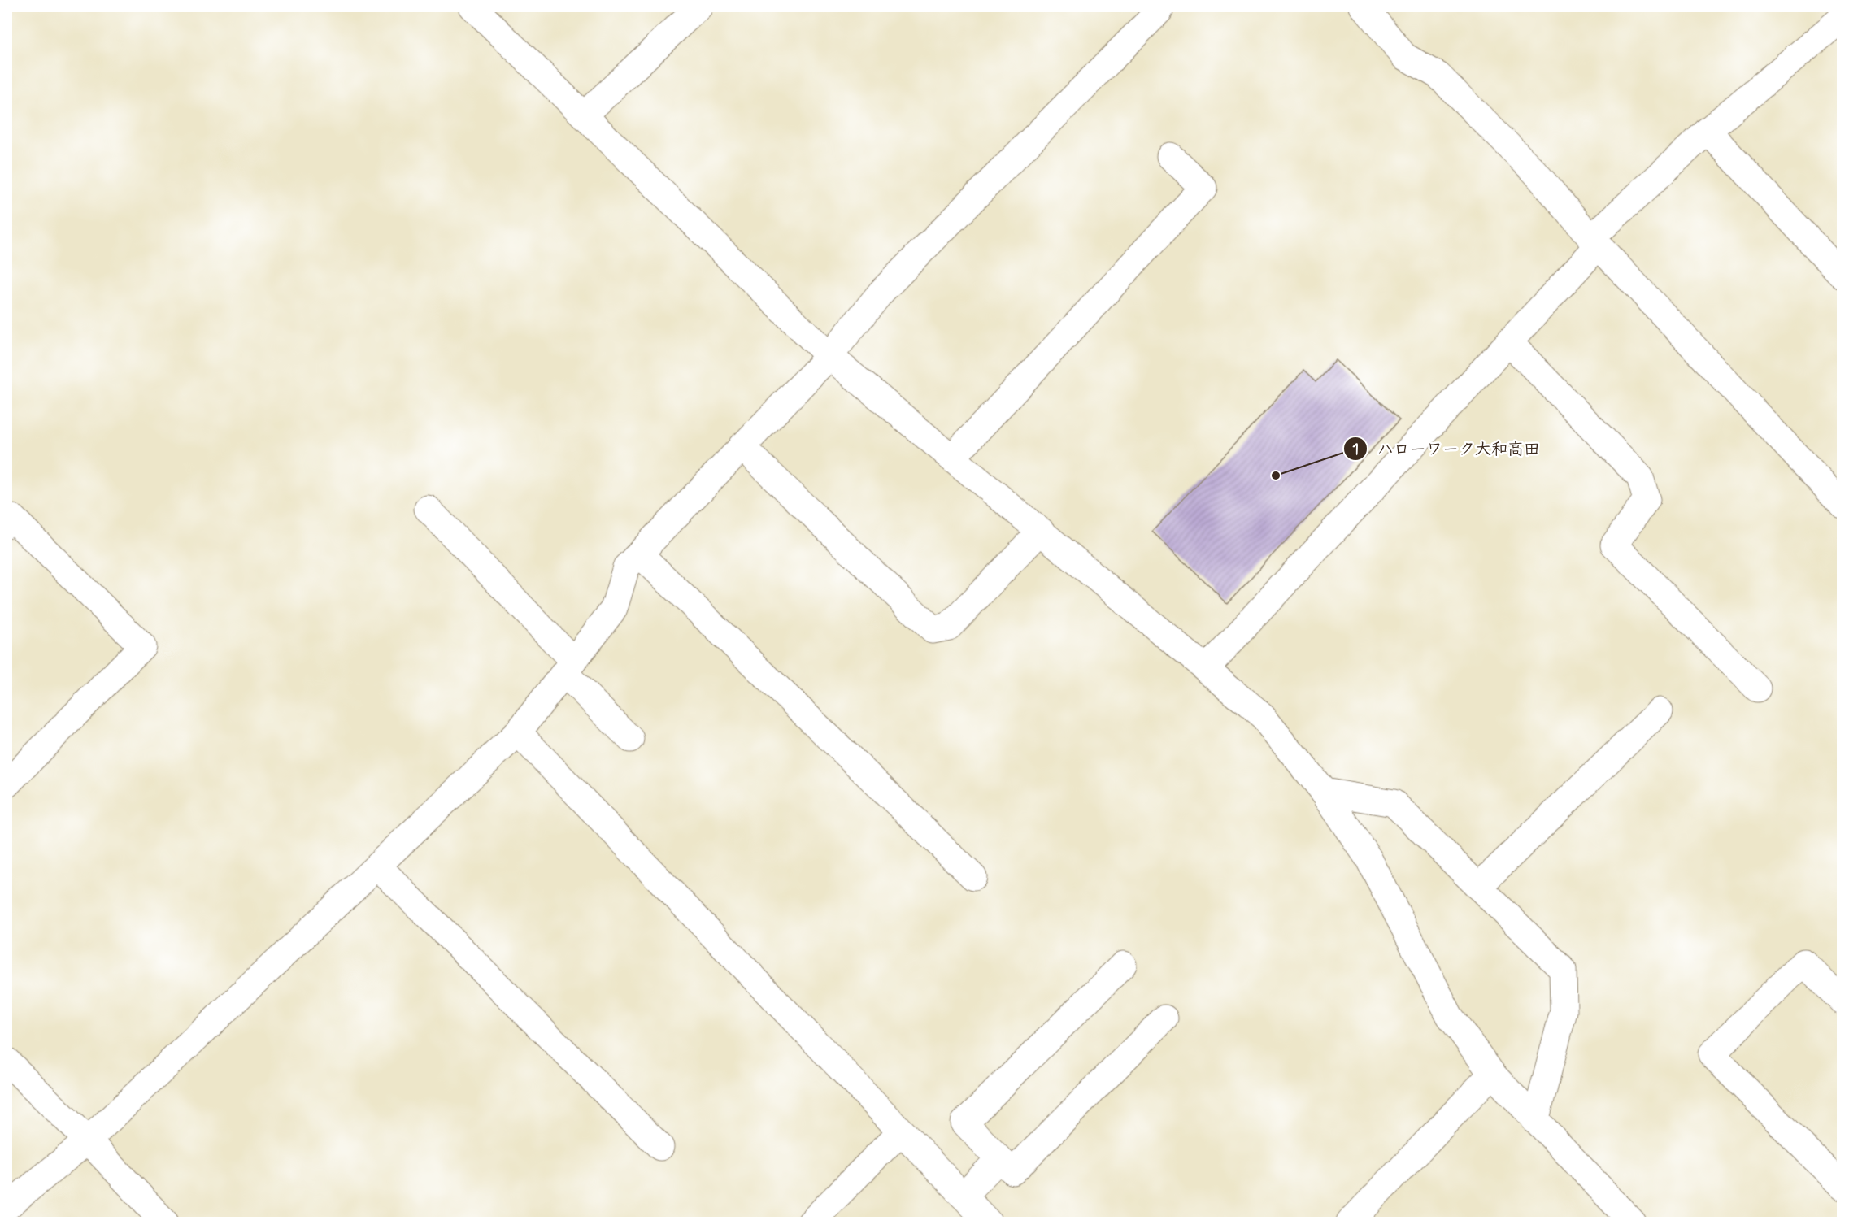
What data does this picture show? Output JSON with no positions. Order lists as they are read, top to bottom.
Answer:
{
  "places": ["ハローワーク大和高田"]
}
